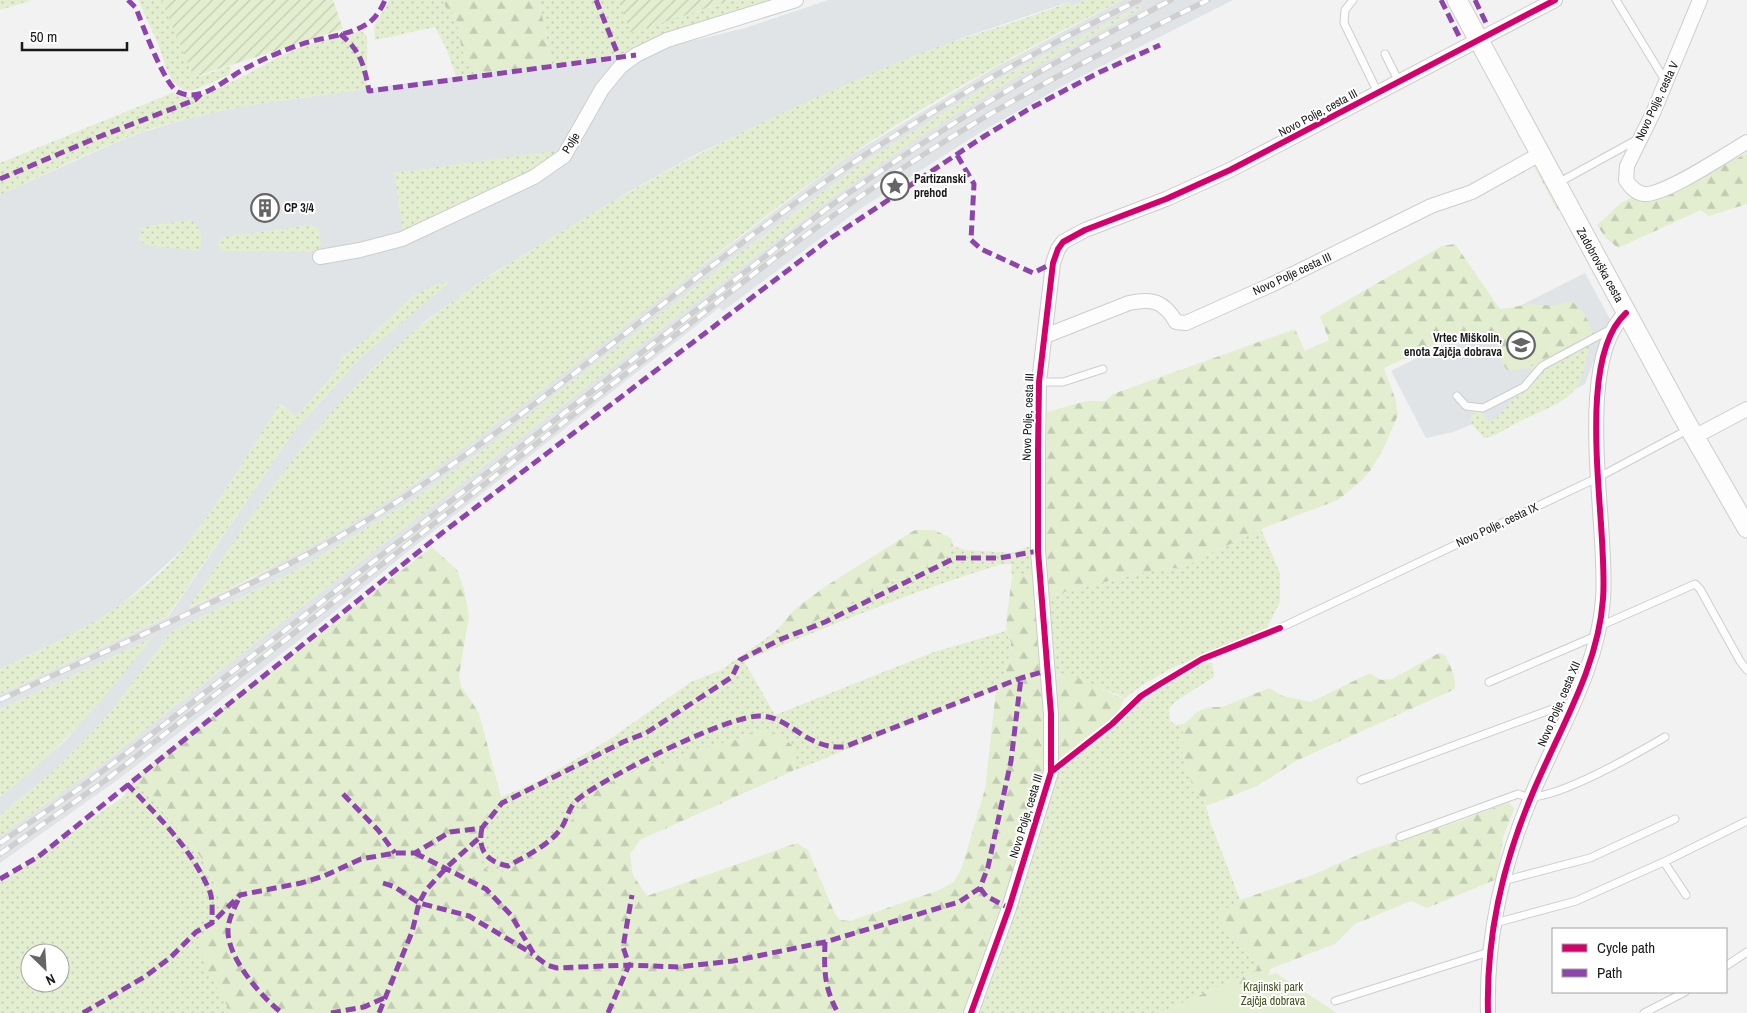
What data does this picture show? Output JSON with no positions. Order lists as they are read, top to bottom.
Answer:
{
  "streets": {
    "main road": ["Zadobrovška cesta"],
    "street": [
      "Novo Polje, cesta V",
      "Novo Polje, cesta III",
      "Polje",
      "Novo Polje cesta III",
      "Novo Polje, cesta XII"
    ],
    "lane": ["Novo Polje, cesta IX"]
  },
  "crossings": [
    ["Novo Polje, cesta III", "Zadobrovška cesta"],
    ["Novo Polje, cesta III", "Novo Polje cesta III"],
    ["Zadobrovška cesta", "Novo Polje cesta III"],
    ["Zadobrovška cesta", "Novo Polje, cesta IX"],
    ["Zadobrovška cesta", "Novo Polje, cesta XII"],
    ["Novo Polje, cesta IX", "Novo Polje, cesta XII"]
  ],
  "parks": ["Krajinski park Zajčja dobrava"],
  "places": {
    "place": ["Partizanski prehod"],
    "building": ["CP 3/4"],
    "school or university": ["Vrtec Miškolin, enota Zajčja dobrava"]
  },
  "legend": ["Cycle path", "Path"],
  "scale_bar": "50 m",
  "north": "bottom right"
}
